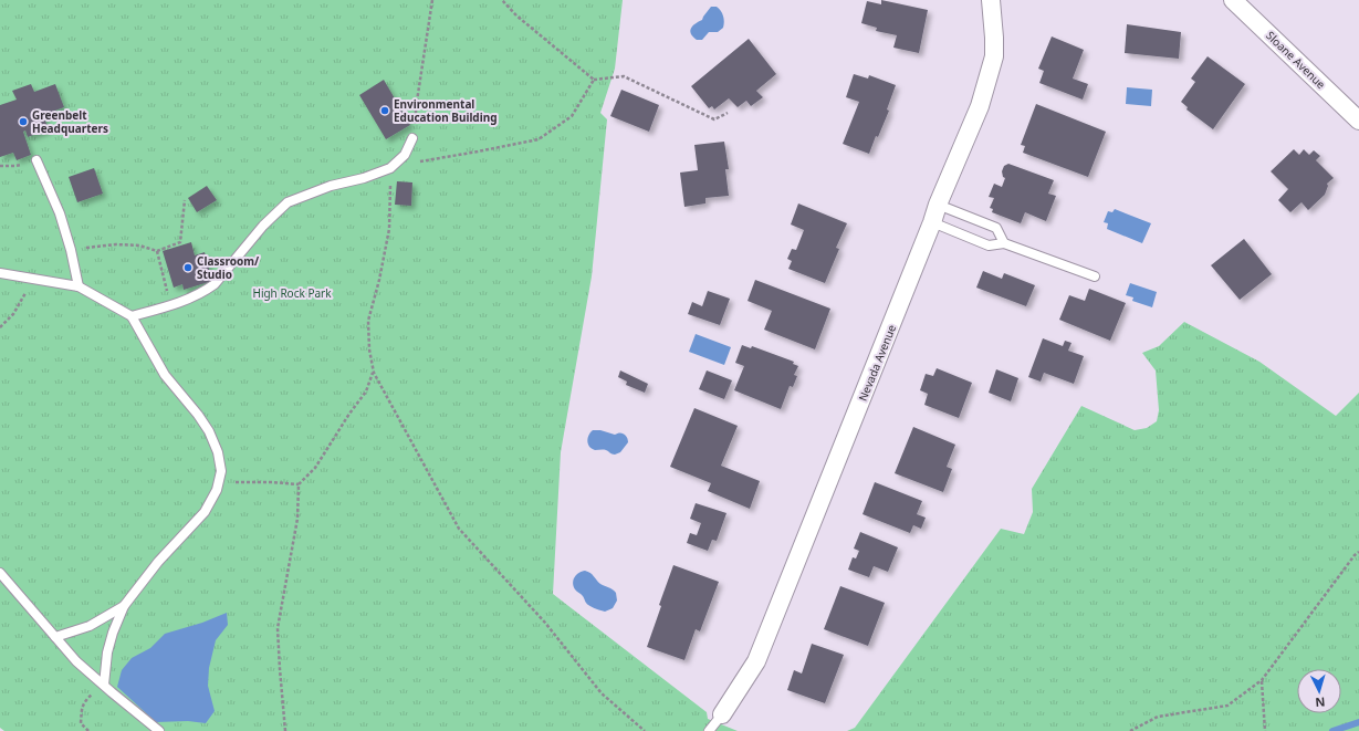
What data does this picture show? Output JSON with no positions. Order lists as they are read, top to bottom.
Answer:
{
  "streets": {
    "street": ["Sloane Avenue", "Nevada Avenue"]
  },
  "parks": ["High Rock Park"],
  "places": ["Environmental Education Building", "Greenbelt Headquarters", "Classroom/ Studio"],
  "north": "bottom"
}
